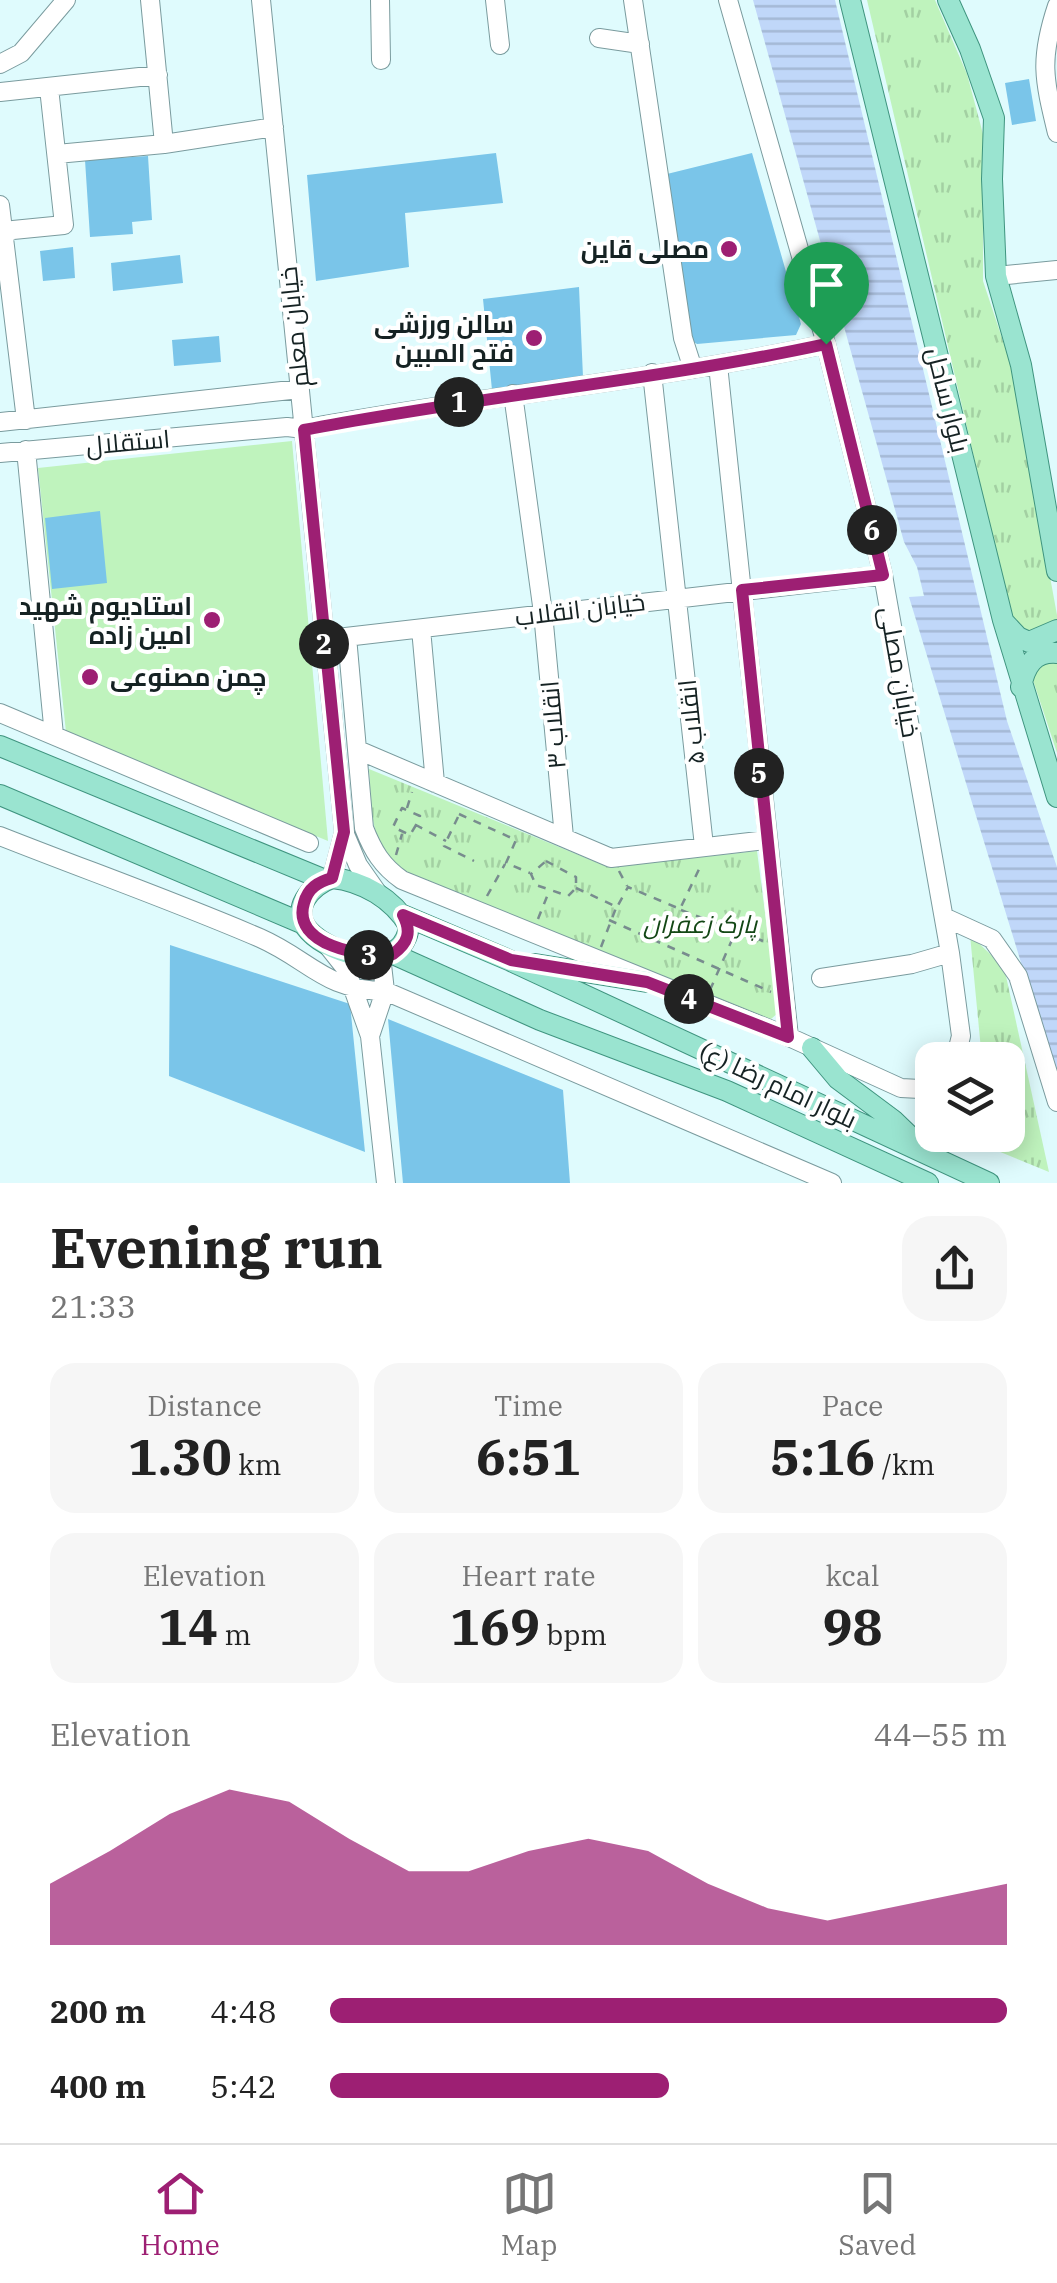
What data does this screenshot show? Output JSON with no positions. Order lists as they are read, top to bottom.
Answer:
{
  "streets": {
    "main road": ["بلوار ساحل", "بلوار امام رضا (ع)"],
    "street": [
      "خیابان معلم",
      "استقلال",
      "خیابان انقلاب",
      "خیابان مصلی",
      "انقلاب ۵",
      "انقلاب ۳"
    ]
  },
  "crossings": [
    ["خیابان معلم", "استقلال"],
    ["خیابان معلم", "خیابان انقلاب"],
    ["استقلال", "خیابان مصلی"],
    ["استقلال", "انقلاب ۵"],
    ["استقلال", "انقلاب ۳"],
    ["خیابان انقلاب", "خیابان مصلی"],
    ["خیابان انقلاب", "انقلاب ۵"],
    ["خیابان انقلاب", "انقلاب ۳"]
  ],
  "parks": ["پارک زعفران"],
  "places": [
    "مصلی قاین",
    "سالن ورزشی فتح المبین",
    "استادیوم شهید امین زاده",
    "چمن مصنوعی"
  ],
  "page": {
    "pins": [
      "1",
      "6",
      "2",
      "5",
      "3",
      "4"
    ],
    "heading": ["Evening run", "21:33"],
    "stats": [
      ["Distance", "1.30 km"],
      ["Time", "6:51"],
      ["Pace", "5:16 /km"],
      ["Elevation", "14 m"],
      ["Heart rate", "169 bpm"],
      ["kcal", "98"]
    ],
    "chart": ["Elevation", "44–55 m"],
    "list": [
      {
        "name": "200 m",
        "note": "4:48"
      },
      {
        "name": "400 m",
        "note": "5:42"
      }
    ],
    "tabs": ["Home", "Map", "Saved"]
  }
}
